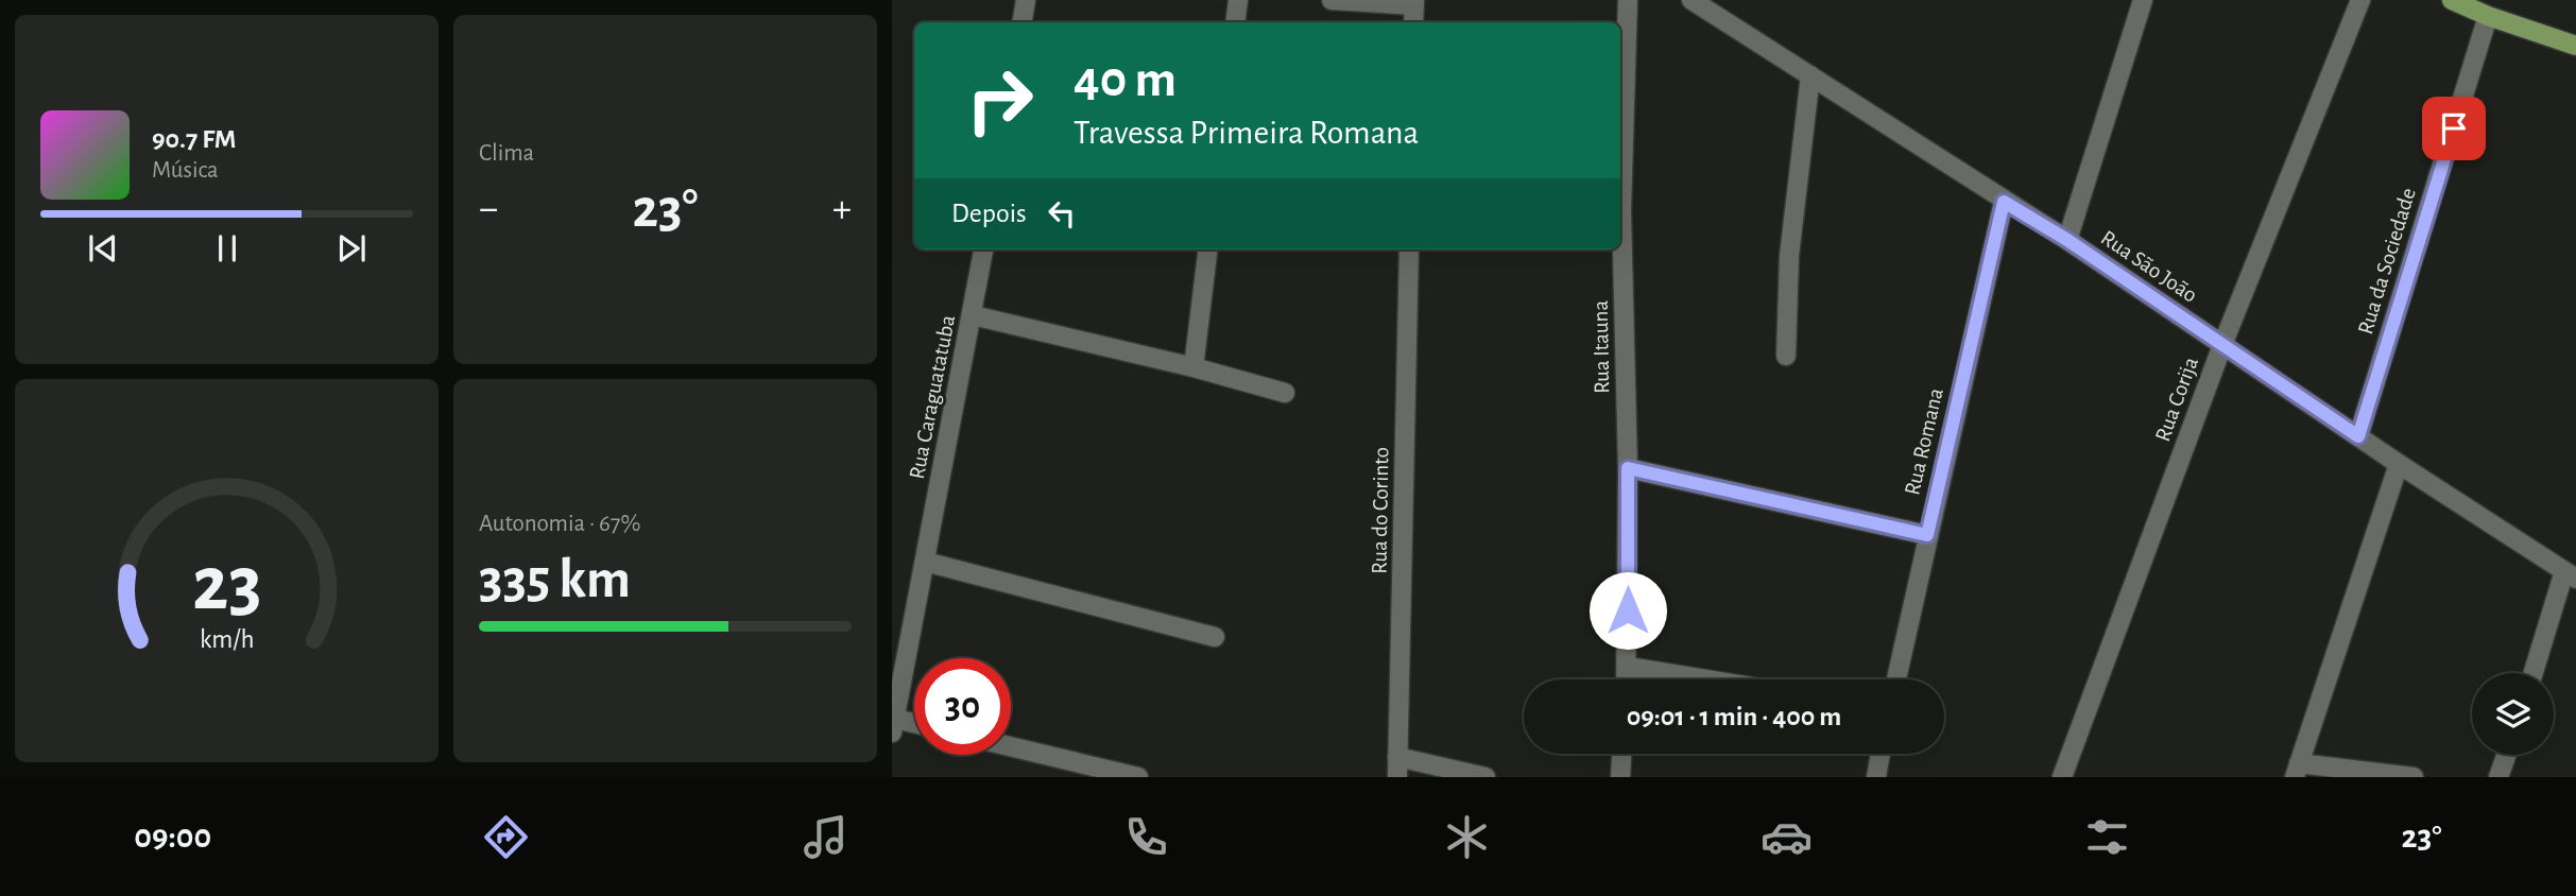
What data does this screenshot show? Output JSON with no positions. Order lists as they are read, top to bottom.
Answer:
{
  "streets": {
    "street": [
      "Rua da Sociedade",
      "Rua São João",
      "Rua Itauna",
      "Rua Caraguatatuba",
      "Rua Corija",
      "Rua Romana",
      "Rua do Corinto"
    ]
  },
  "crossings": [
    ["Rua da Sociedade", "Rua São João"],
    ["Rua São João", "Rua Corija"],
    ["Rua São João", "Rua Romana"]
  ],
  "page": {
    "tile": [
      "Clima",
      ["Autonomia · 67%", "335 km"]
    ],
    "turn": ["40 m", "Travessa Primeira Romana"],
    "song": ["90.7 FM", "Música"],
    "then": "Depois",
    "heat": ["−", "23°", "+"],
    "limit": "30",
    "trip": "09:01 · 1 min · 400 m",
    "tabs": ["09:00", "23°"],
    "gauge": ["23", "km/h"]
  }
}
